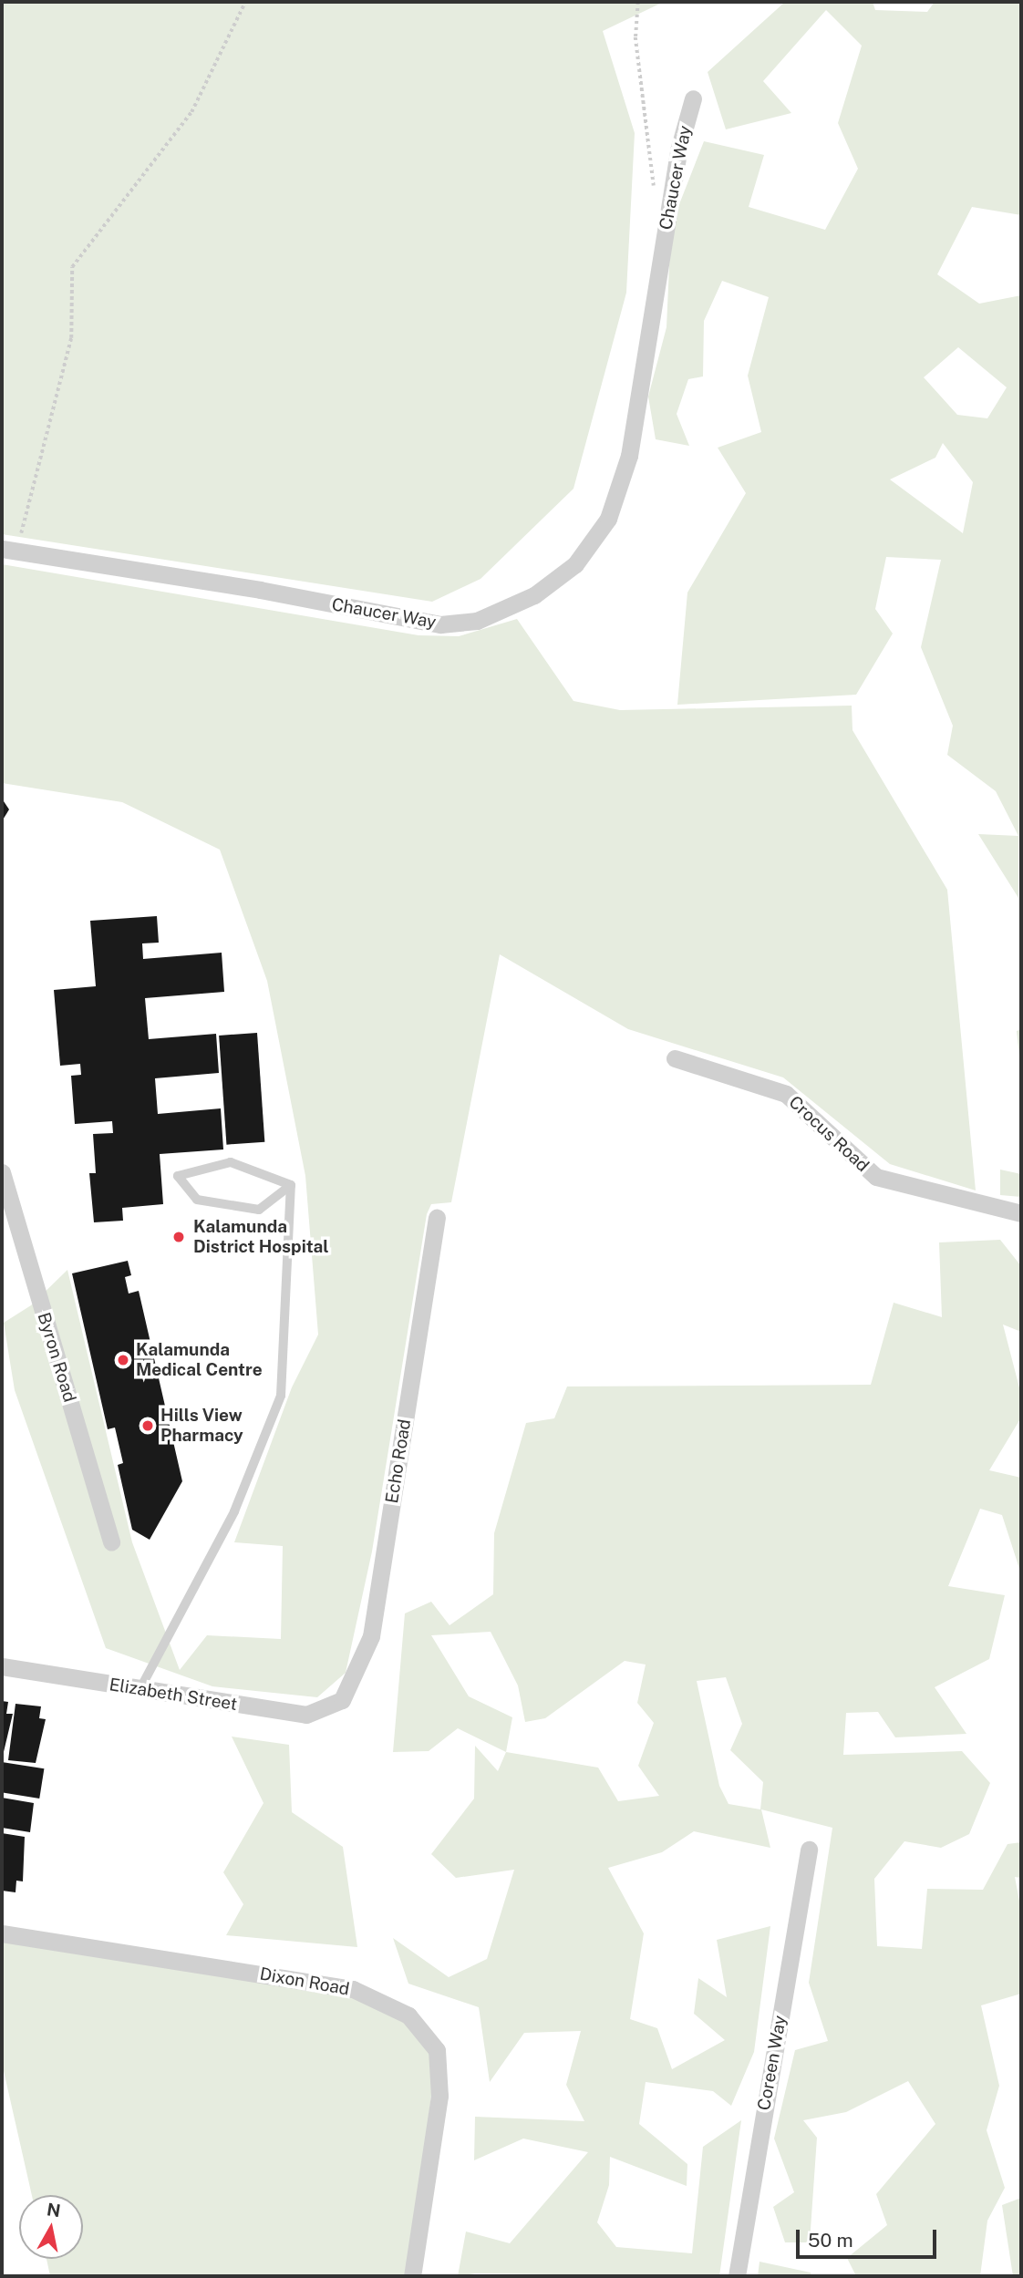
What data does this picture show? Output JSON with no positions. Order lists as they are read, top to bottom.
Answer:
{
  "streets": {
    "street": [
      "Chaucer Way",
      "Crocus Road",
      "Byron Road",
      "Echo Road",
      "Elizabeth Street",
      "Dixon Road",
      "Coreen Way"
    ]
  },
  "crossings": [
    ["Echo Road", "Elizabeth Street"]
  ],
  "places": ["Kalamunda District Hospital", "Kalamunda Medical Centre", "Hills View Pharmacy"],
  "scale_bar": "50 m",
  "north": "top"
}
